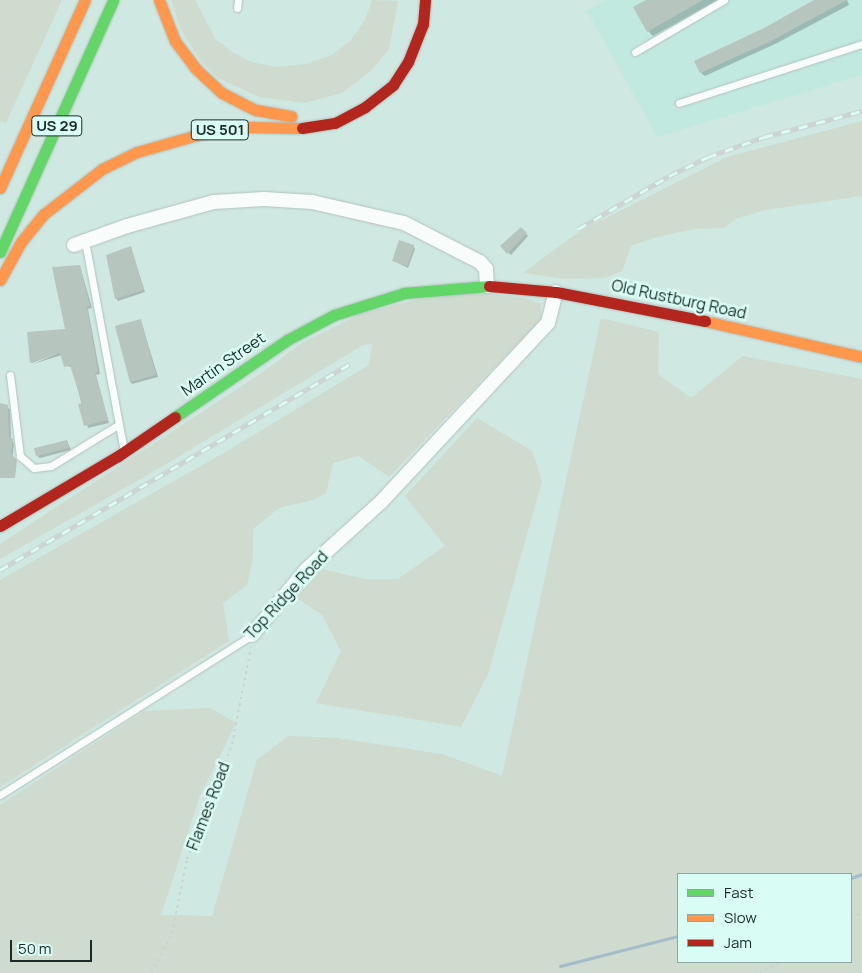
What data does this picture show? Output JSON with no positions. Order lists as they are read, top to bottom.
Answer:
{
  "streets": {
    "main road": [
      "US 29",
      "US 501",
      "Old Rustburg Road",
      "Martin Street"
    ],
    "street": ["Top Ridge Road"],
    "path": ["Flames Road"]
  },
  "crossings": [
    ["Old Rustburg Road", "Martin Street"],
    ["Old Rustburg Road", "Top Ridge Road"],
    ["Top Ridge Road", "Flames Road"]
  ],
  "legend": ["Fast", "Slow", "Jam"],
  "scale_bar": "50 m"
}
